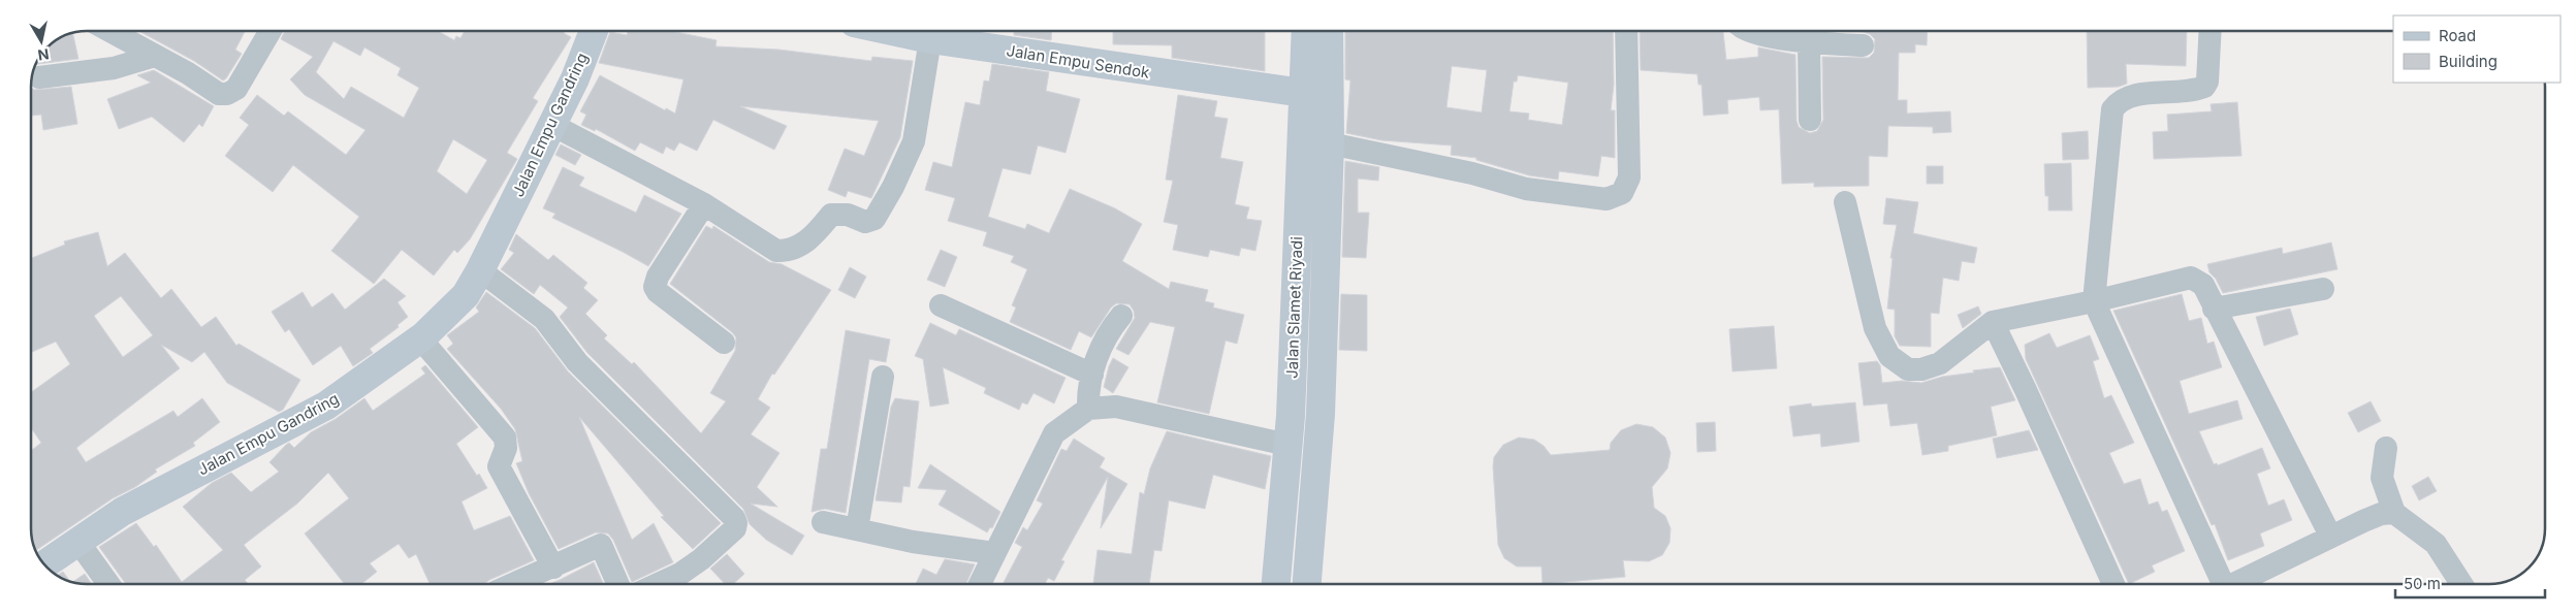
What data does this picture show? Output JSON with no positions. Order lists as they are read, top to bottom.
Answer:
{
  "streets": {
    "street": ["Jalan Empu Sendok", "Jalan Empu Gandring", "Jalan Slamet Riyadi"]
  },
  "crossings": [
    ["Jalan Empu Sendok", "Jalan Slamet Riyadi"]
  ],
  "legend": ["Road", "Building"],
  "scale_bar": "50 m",
  "north": "bottom"
}
